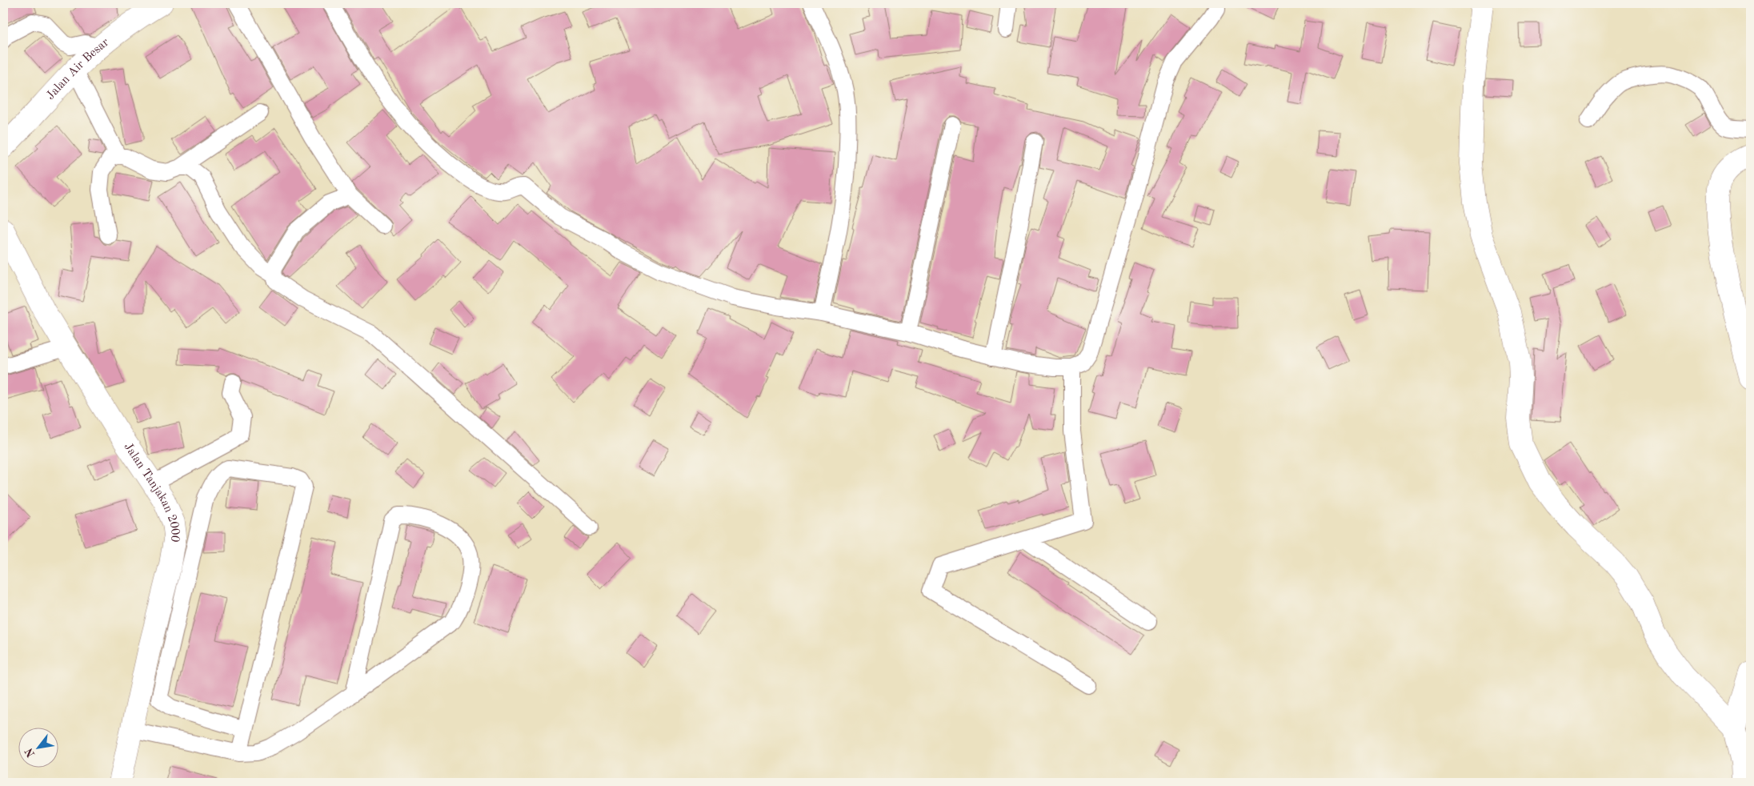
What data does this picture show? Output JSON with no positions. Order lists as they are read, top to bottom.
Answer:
{
  "streets": {
    "street": ["Jalan Air Besar", "Jalan Tanjakan 2000"]
  },
  "north": "bottom left"
}
